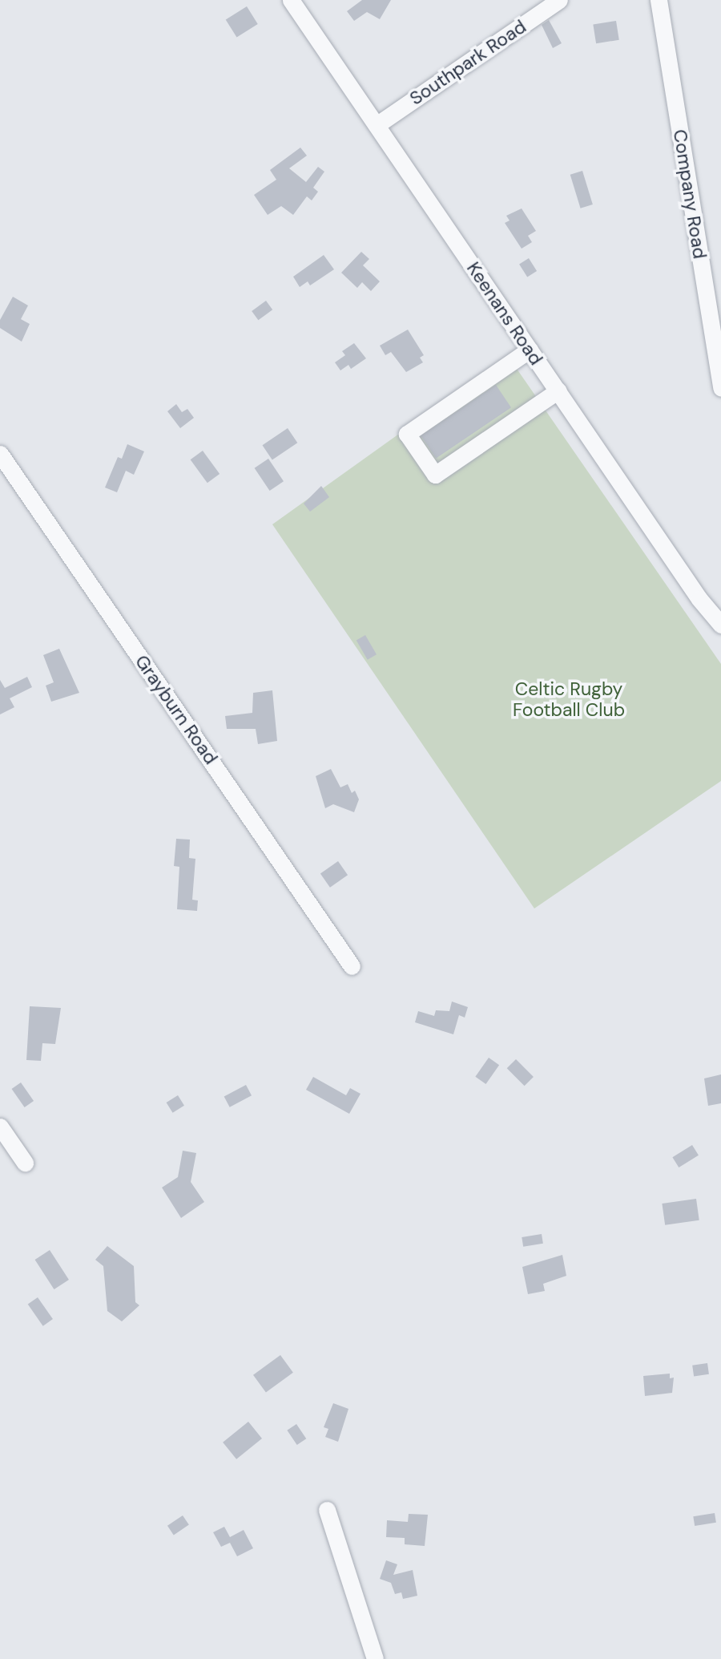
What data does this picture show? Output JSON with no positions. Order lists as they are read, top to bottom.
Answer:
{
  "streets": {
    "street": [
      "Southpark Road",
      "Company Road",
      "Keenans Road",
      "Grayburn Road"
    ]
  },
  "crossings": [
    ["Southpark Road", "Keenans Road"]
  ],
  "parks": ["Celtic Rugby Football Club"]
}
